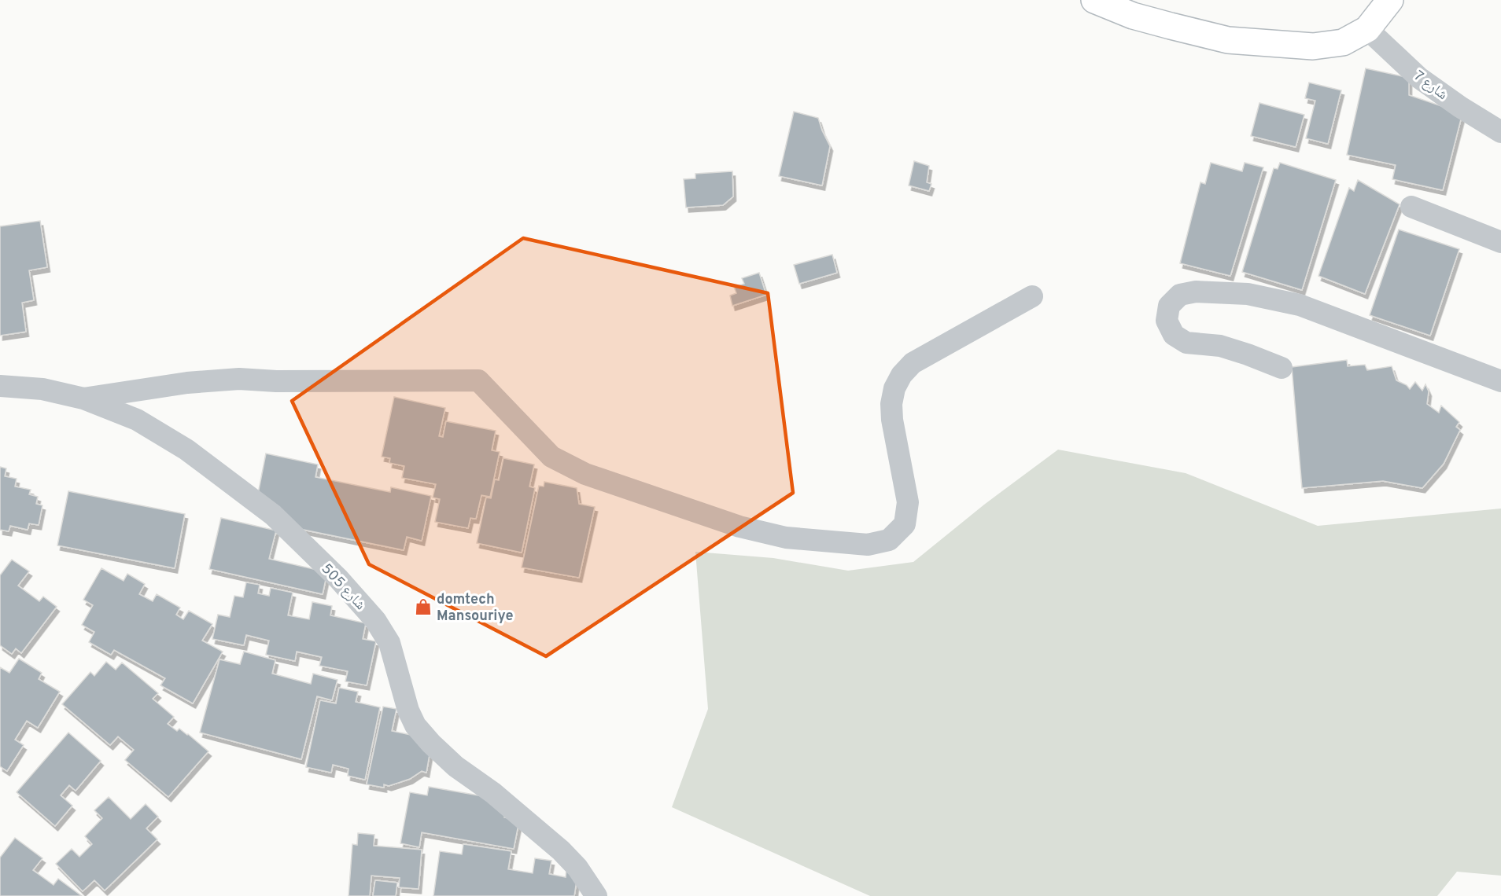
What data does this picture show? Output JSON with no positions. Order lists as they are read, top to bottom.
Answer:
{
  "streets": {
    "street": ["شارع 7", "شارع 505"]
  },
  "places": {
    "shop": ["domtech Mansouriye"]
  }
}
